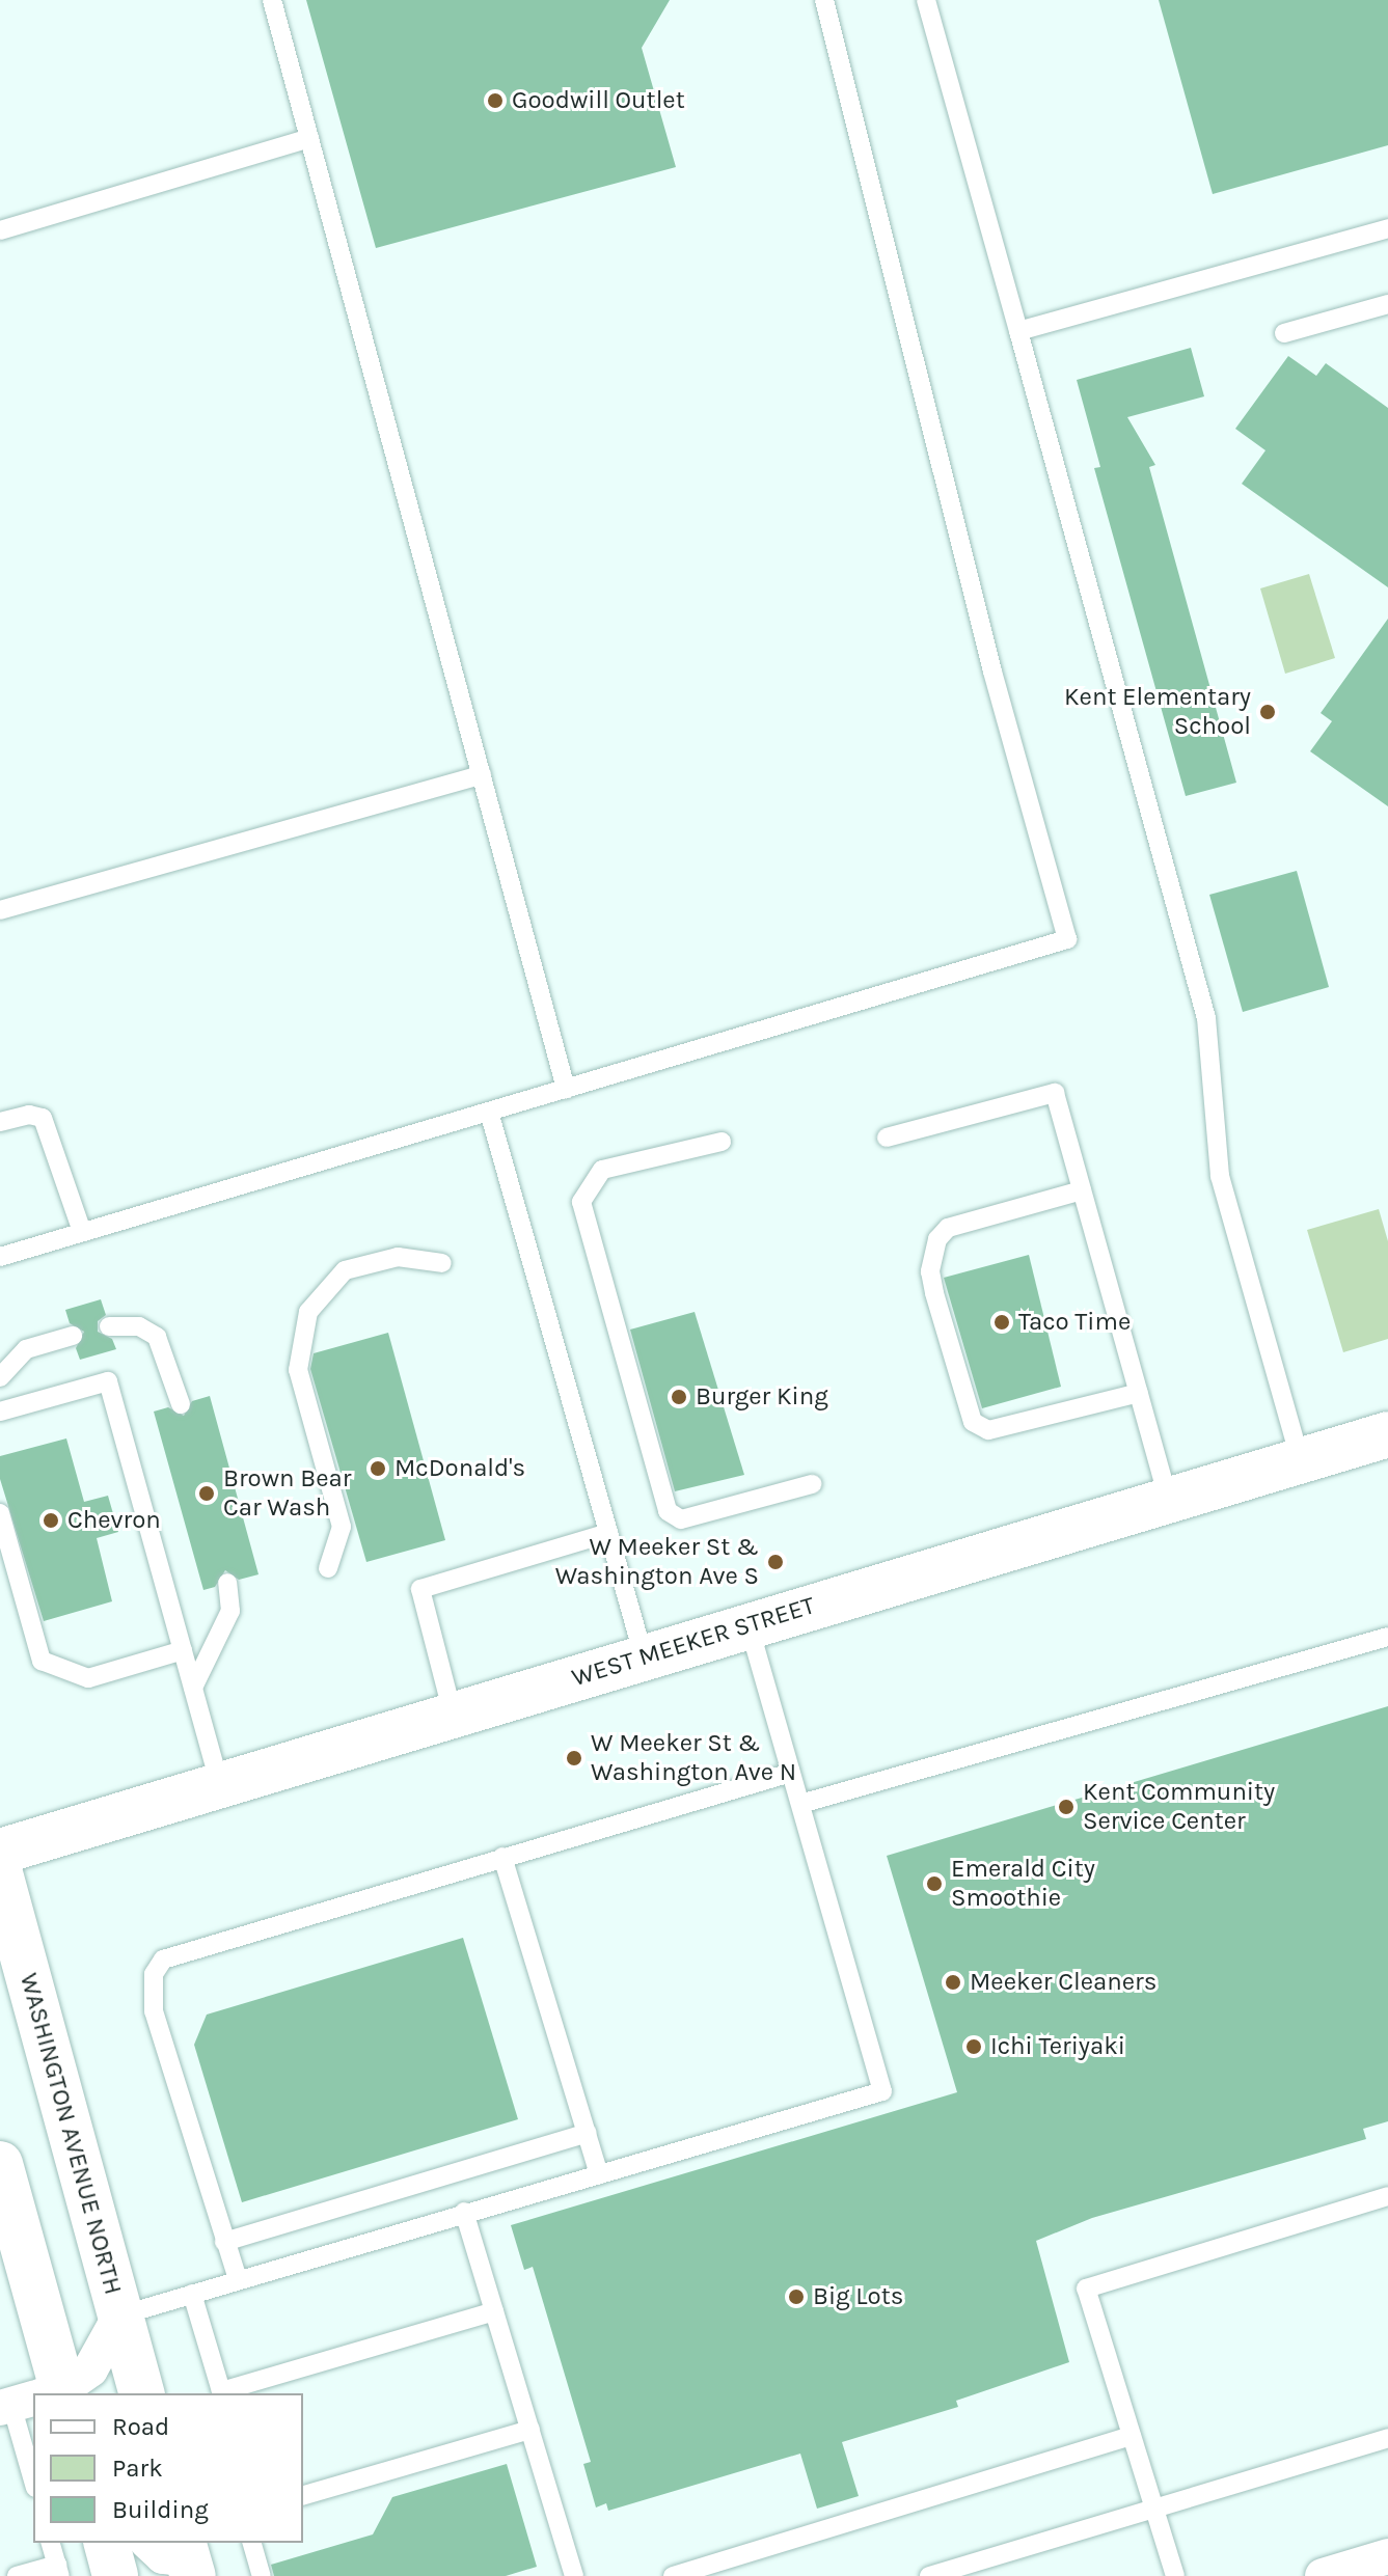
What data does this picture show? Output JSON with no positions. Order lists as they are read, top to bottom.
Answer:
{
  "streets": {
    "main road": ["WEST MEEKER STREET", "WASHINGTON AVENUE NORTH"]
  },
  "places": [
    "Goodwill Outlet",
    "Kent Elementary School",
    "Taco Time",
    "Burger King",
    "McDonald's",
    "Brown Bear Car Wash",
    "Chevron",
    "W Meeker St & Washington Ave S",
    "W Meeker St & Washington Ave N",
    "Kent Community Service Center",
    "Emerald City Smoothie",
    "Meeker Cleaners",
    "Ichi Teriyaki",
    "Big Lots"
  ],
  "legend": ["Road", "Park", "Building"]
}
